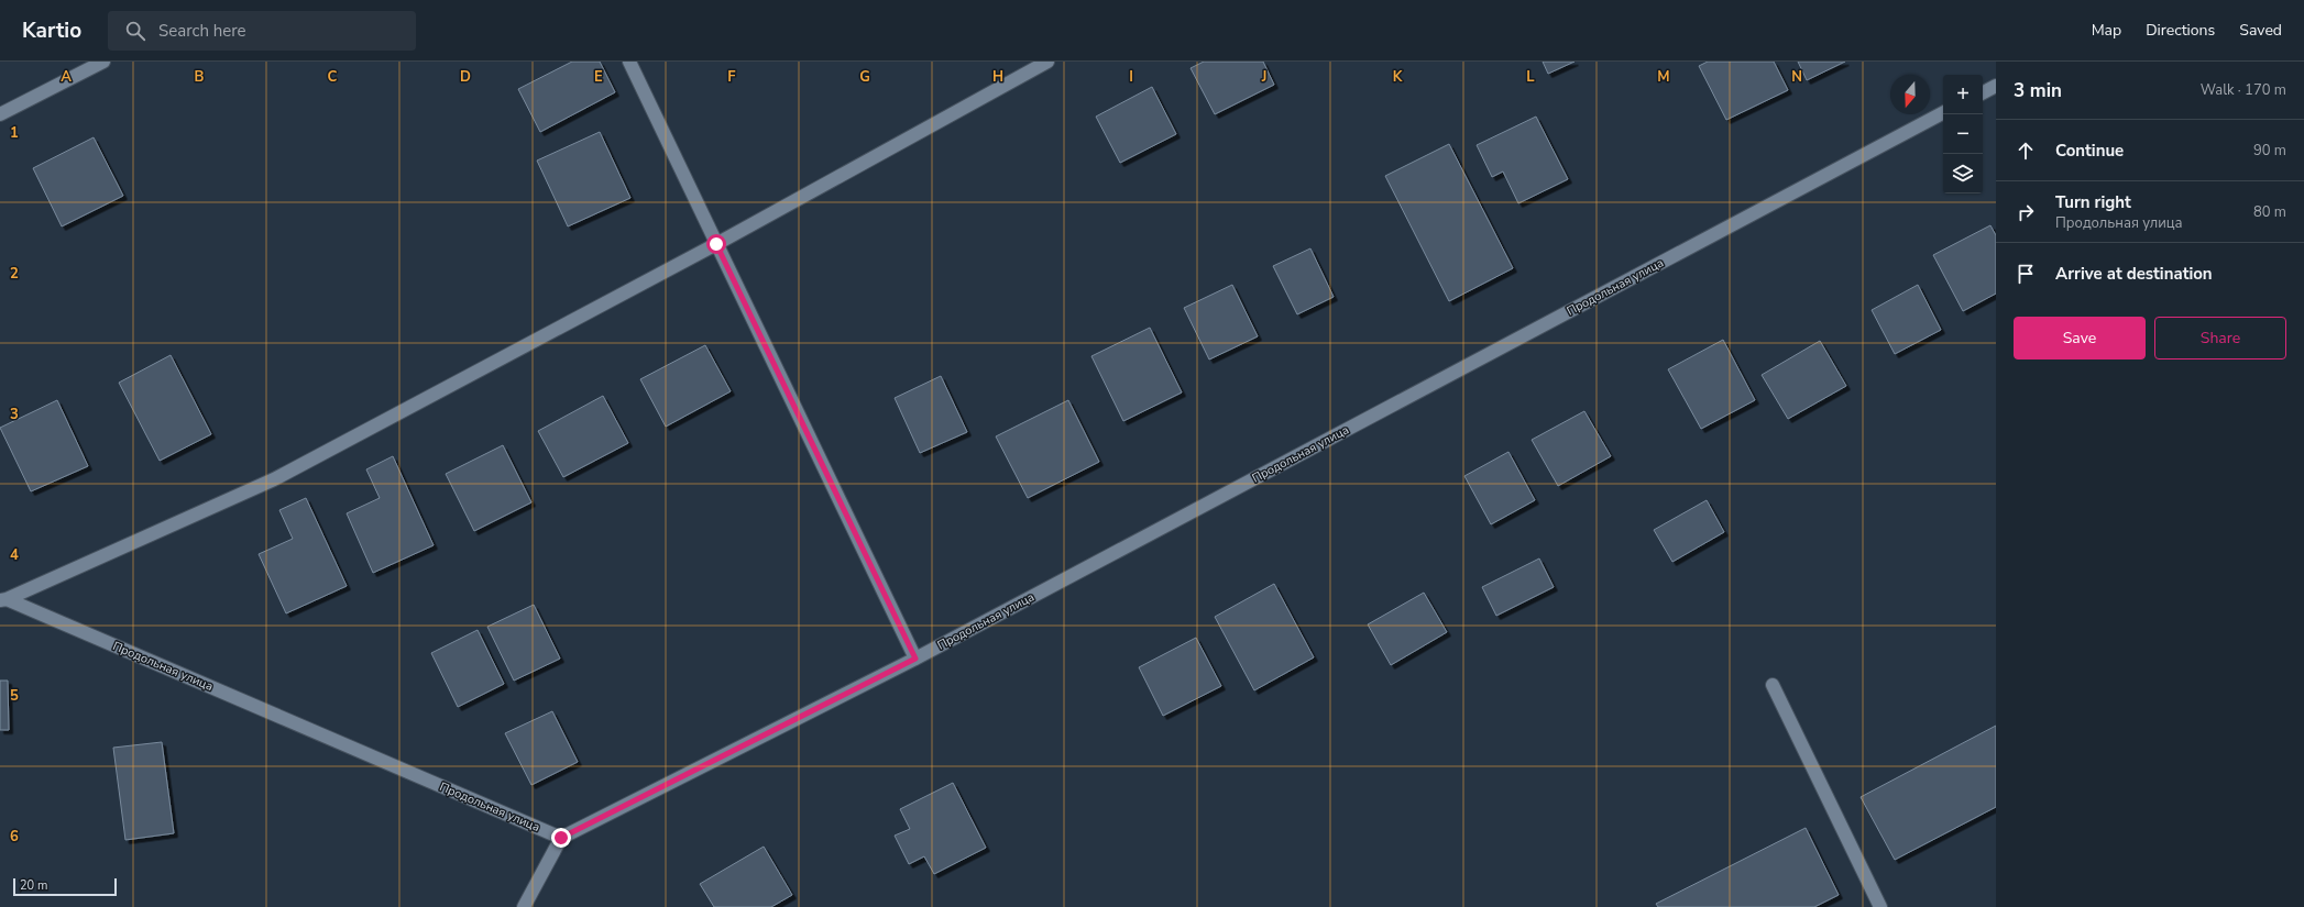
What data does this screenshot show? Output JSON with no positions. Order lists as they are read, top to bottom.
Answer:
{
  "streets": {
    "street": ["Продольная улица"]
  },
  "scale_bar": "20 m",
  "north": "bottom",
  "page": {
    "header": "Kartio",
    "search": "Search here",
    "nav": ["Map", "Directions", "Saved"],
    "heading": ["3 min", "Walk · 170 m"],
    "map_buttons": ["+", "−"],
    "list": [
      ["Continue", "90 m"],
      ["Turn right", "Продольная улица", "80 m"],
      "Arrive at destination"
    ],
    "buttons": ["Save", "Share"],
    "scale": "20 m"
  },
  "grid": {
    "columns": [
      "A",
      "B",
      "C",
      "D",
      "E",
      "F",
      "G",
      "H",
      "I",
      "J",
      "K",
      "L",
      "M",
      "N"
    ],
    "rows": [
      "1",
      "2",
      "3",
      "4",
      "5",
      "6"
    ]
  }
}
